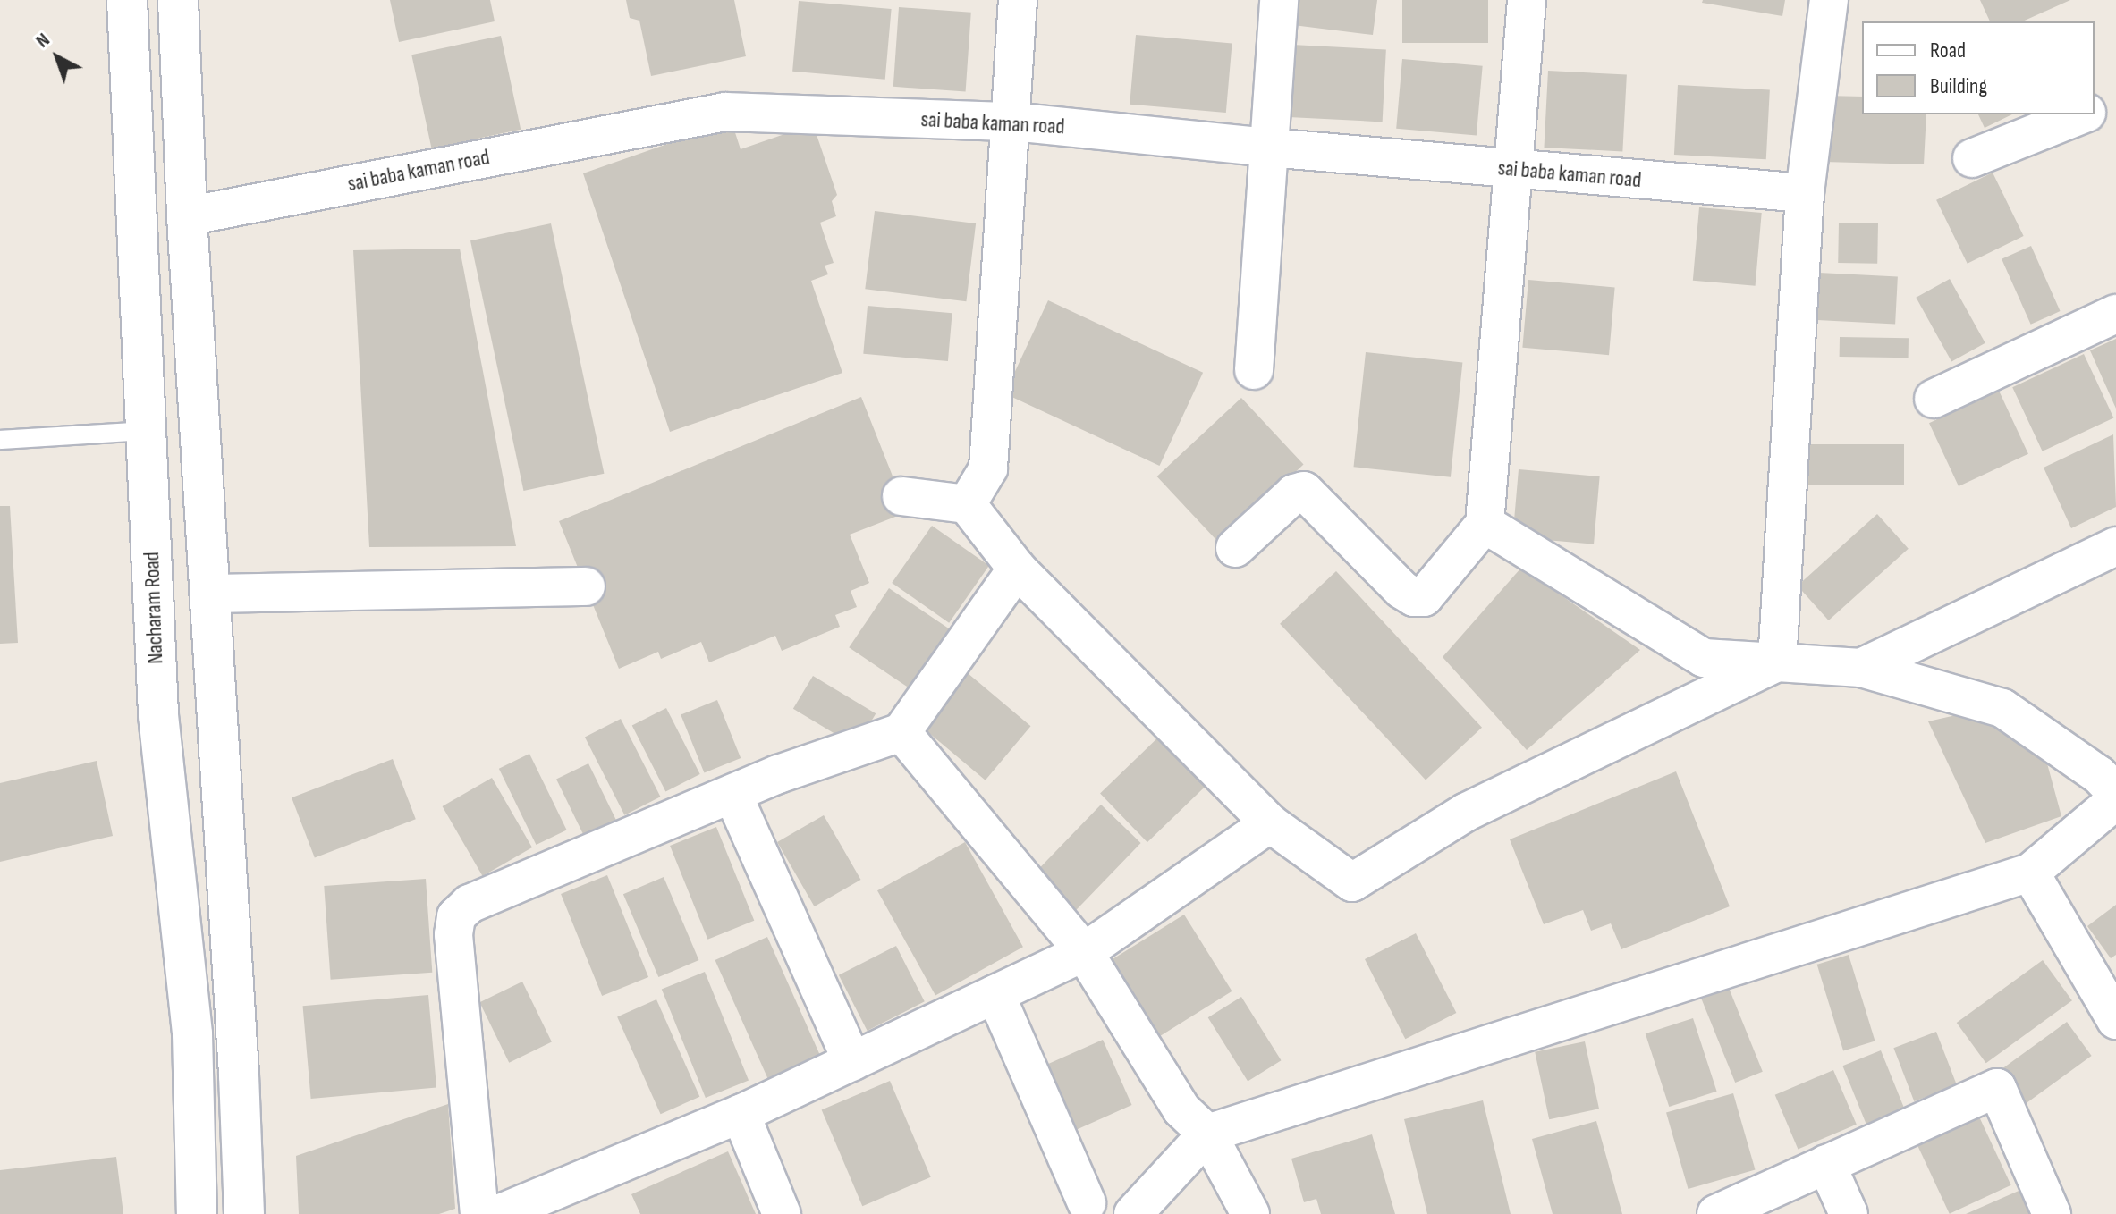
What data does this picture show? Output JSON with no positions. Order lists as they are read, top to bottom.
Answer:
{
  "streets": {
    "main road": ["Nacharam Road"],
    "street": ["sai baba kaman road"]
  },
  "legend": ["Road", "Building"],
  "north": "top left"
}
